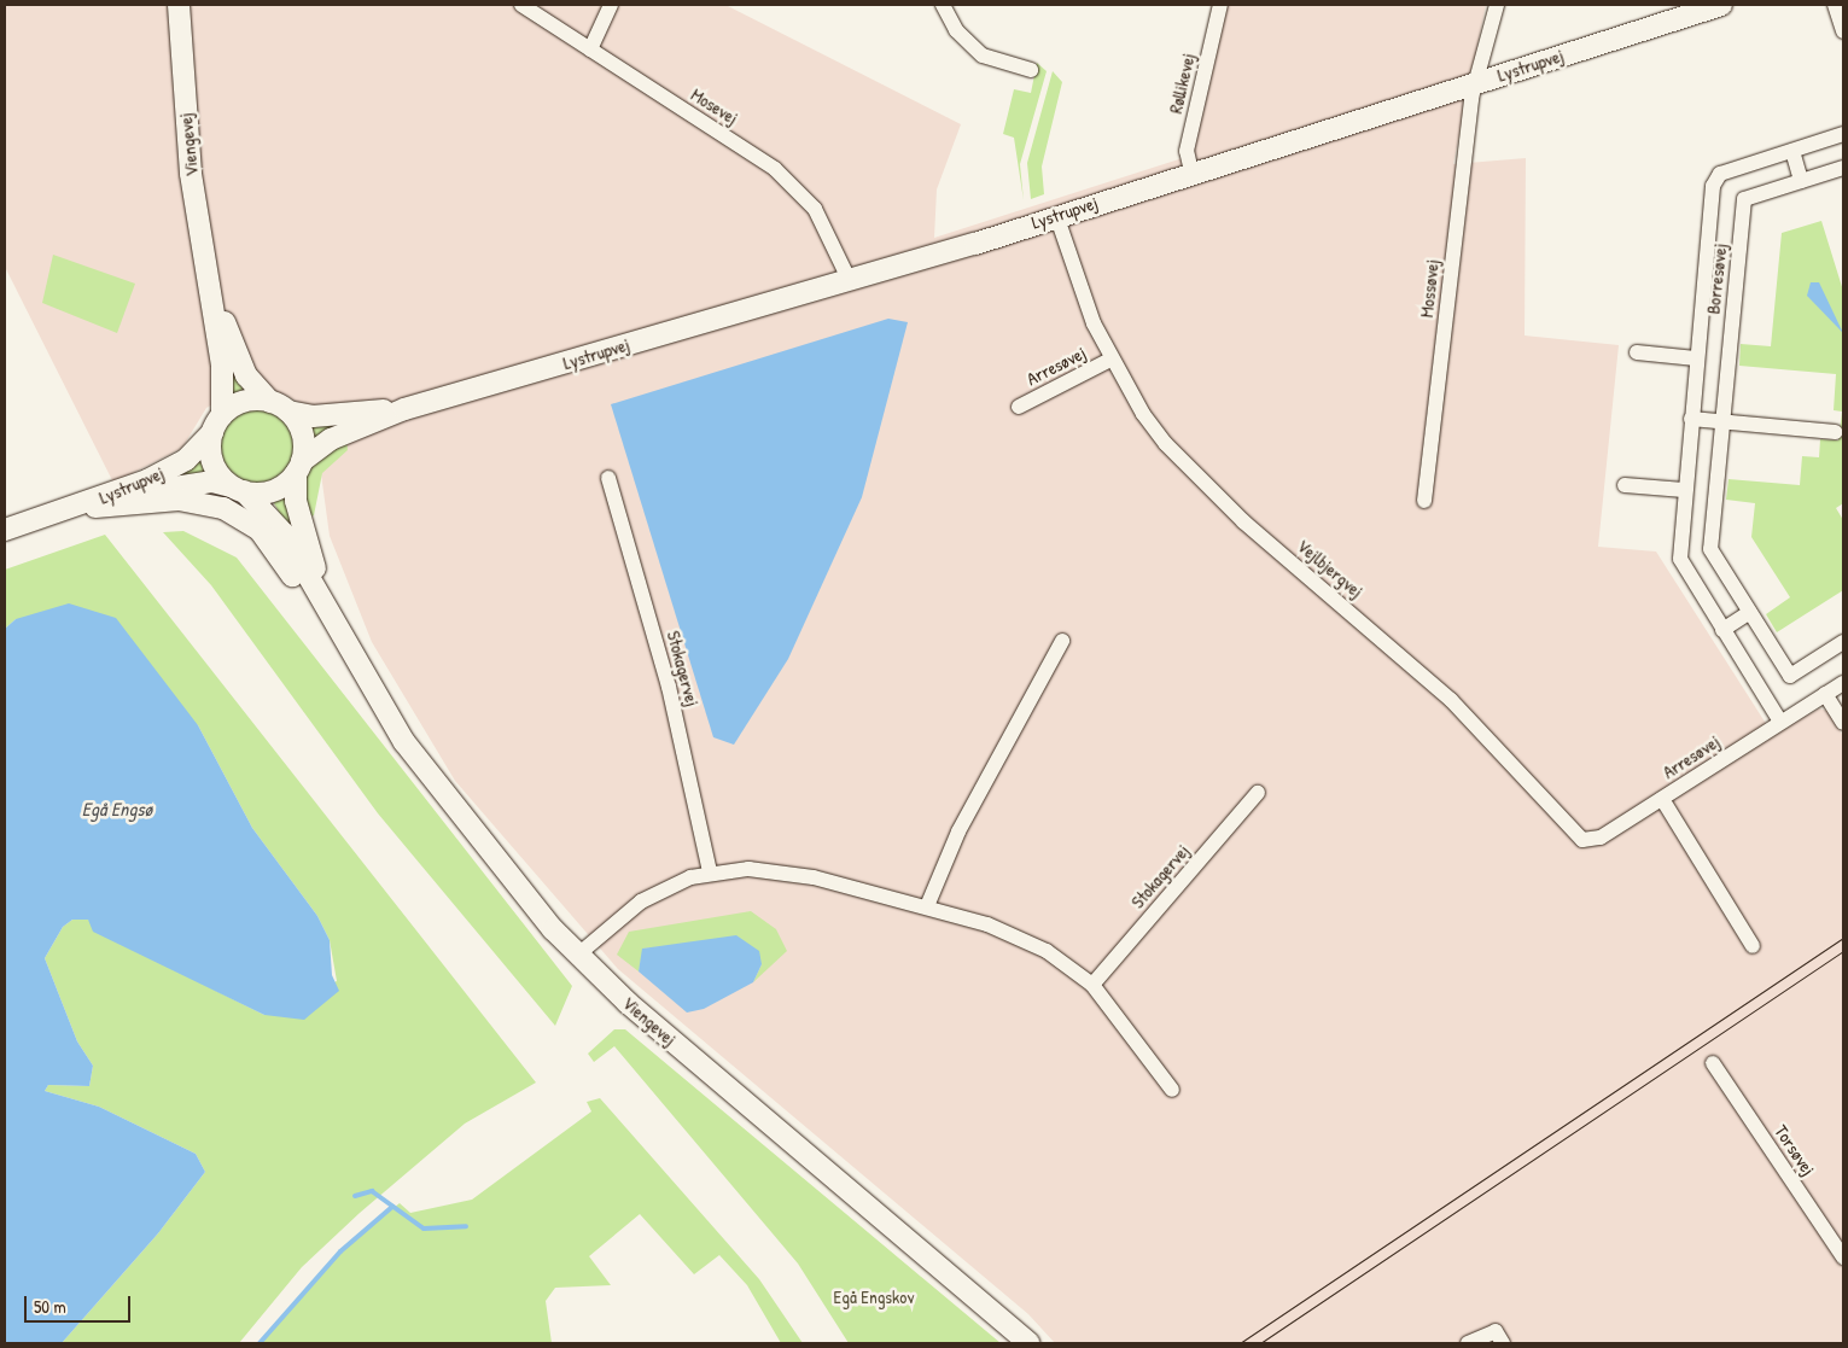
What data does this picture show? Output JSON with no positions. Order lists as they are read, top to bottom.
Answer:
{
  "streets": {
    "street": [
      "Lystrupvej",
      "Røllikevej",
      "Mosevej",
      "Viengevej",
      "Borresøvej",
      "Mossøvej",
      "Arresøvej",
      "Vejlbjergvej",
      "Stokagervej",
      "Torsøvej"
    ]
  },
  "crossings": [
    ["Lystrupvej", "Røllikevej"],
    ["Lystrupvej", "Mosevej"],
    ["Lystrupvej", "Viengevej"],
    ["Lystrupvej", "Mossøvej"],
    ["Lystrupvej", "Vejlbjergvej"],
    ["Borresøvej", "Arresøvej"],
    ["Arresøvej", "Vejlbjergvej"]
  ],
  "water": ["Egå Engsø"],
  "parks": ["Egå Engskov"],
  "scale_bar": "50 m"
}
